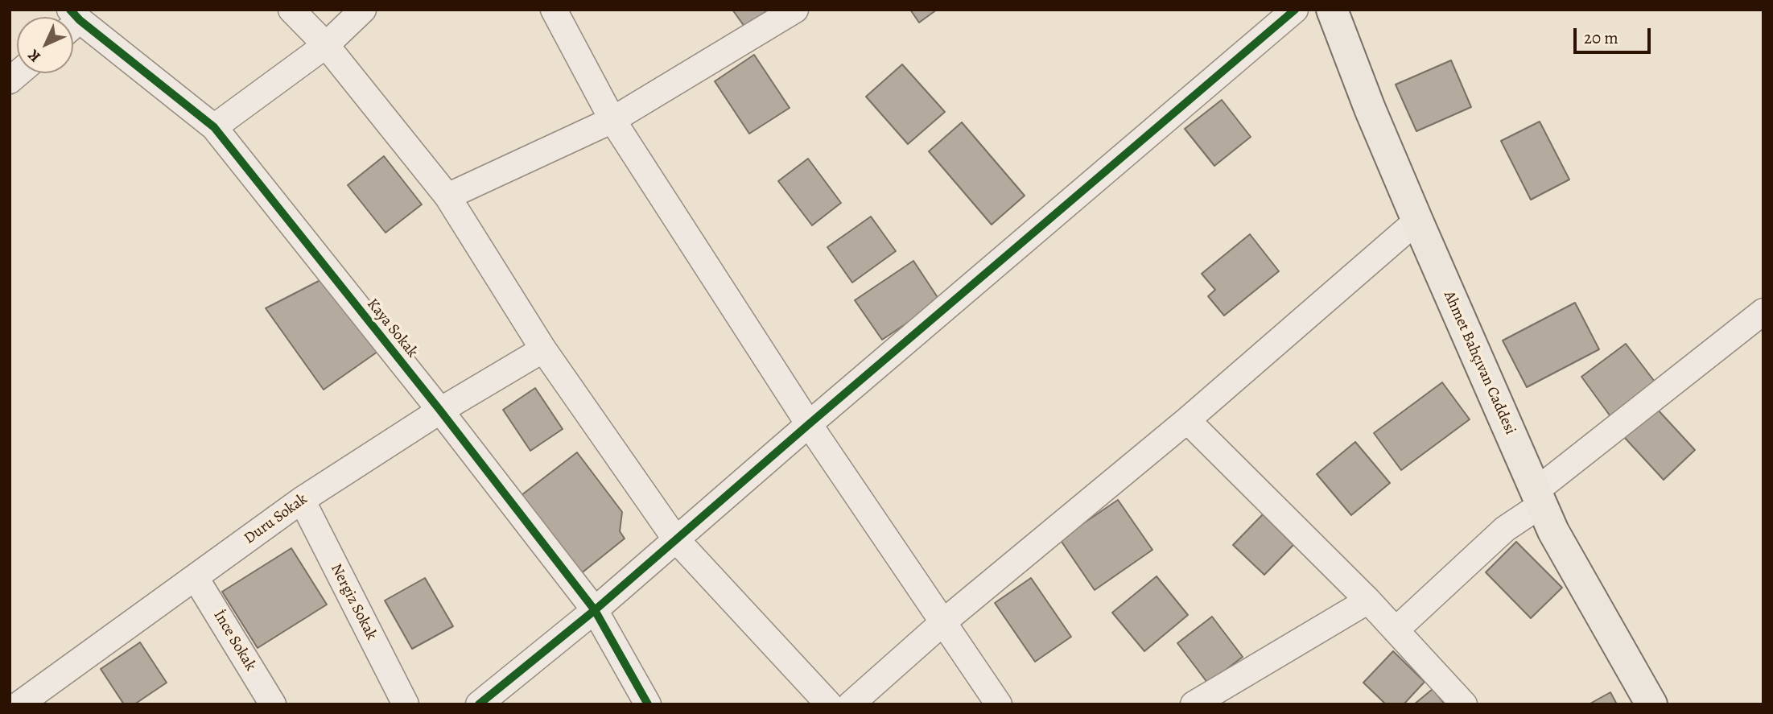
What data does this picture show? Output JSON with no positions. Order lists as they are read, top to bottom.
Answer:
{
  "streets": {
    "main road": ["Ahmet Bahçıvan Caddesi"],
    "street": [
      "Kaya Sokak",
      "Duru Sokak",
      "Nergiz Sokak",
      "İnce Sokak"
    ]
  },
  "crossings": [
    ["Kaya Sokak", "Duru Sokak"],
    ["Duru Sokak", "Nergiz Sokak"],
    ["Duru Sokak", "İnce Sokak"]
  ],
  "scale_bar": "20 m",
  "north": "bottom left"
}
